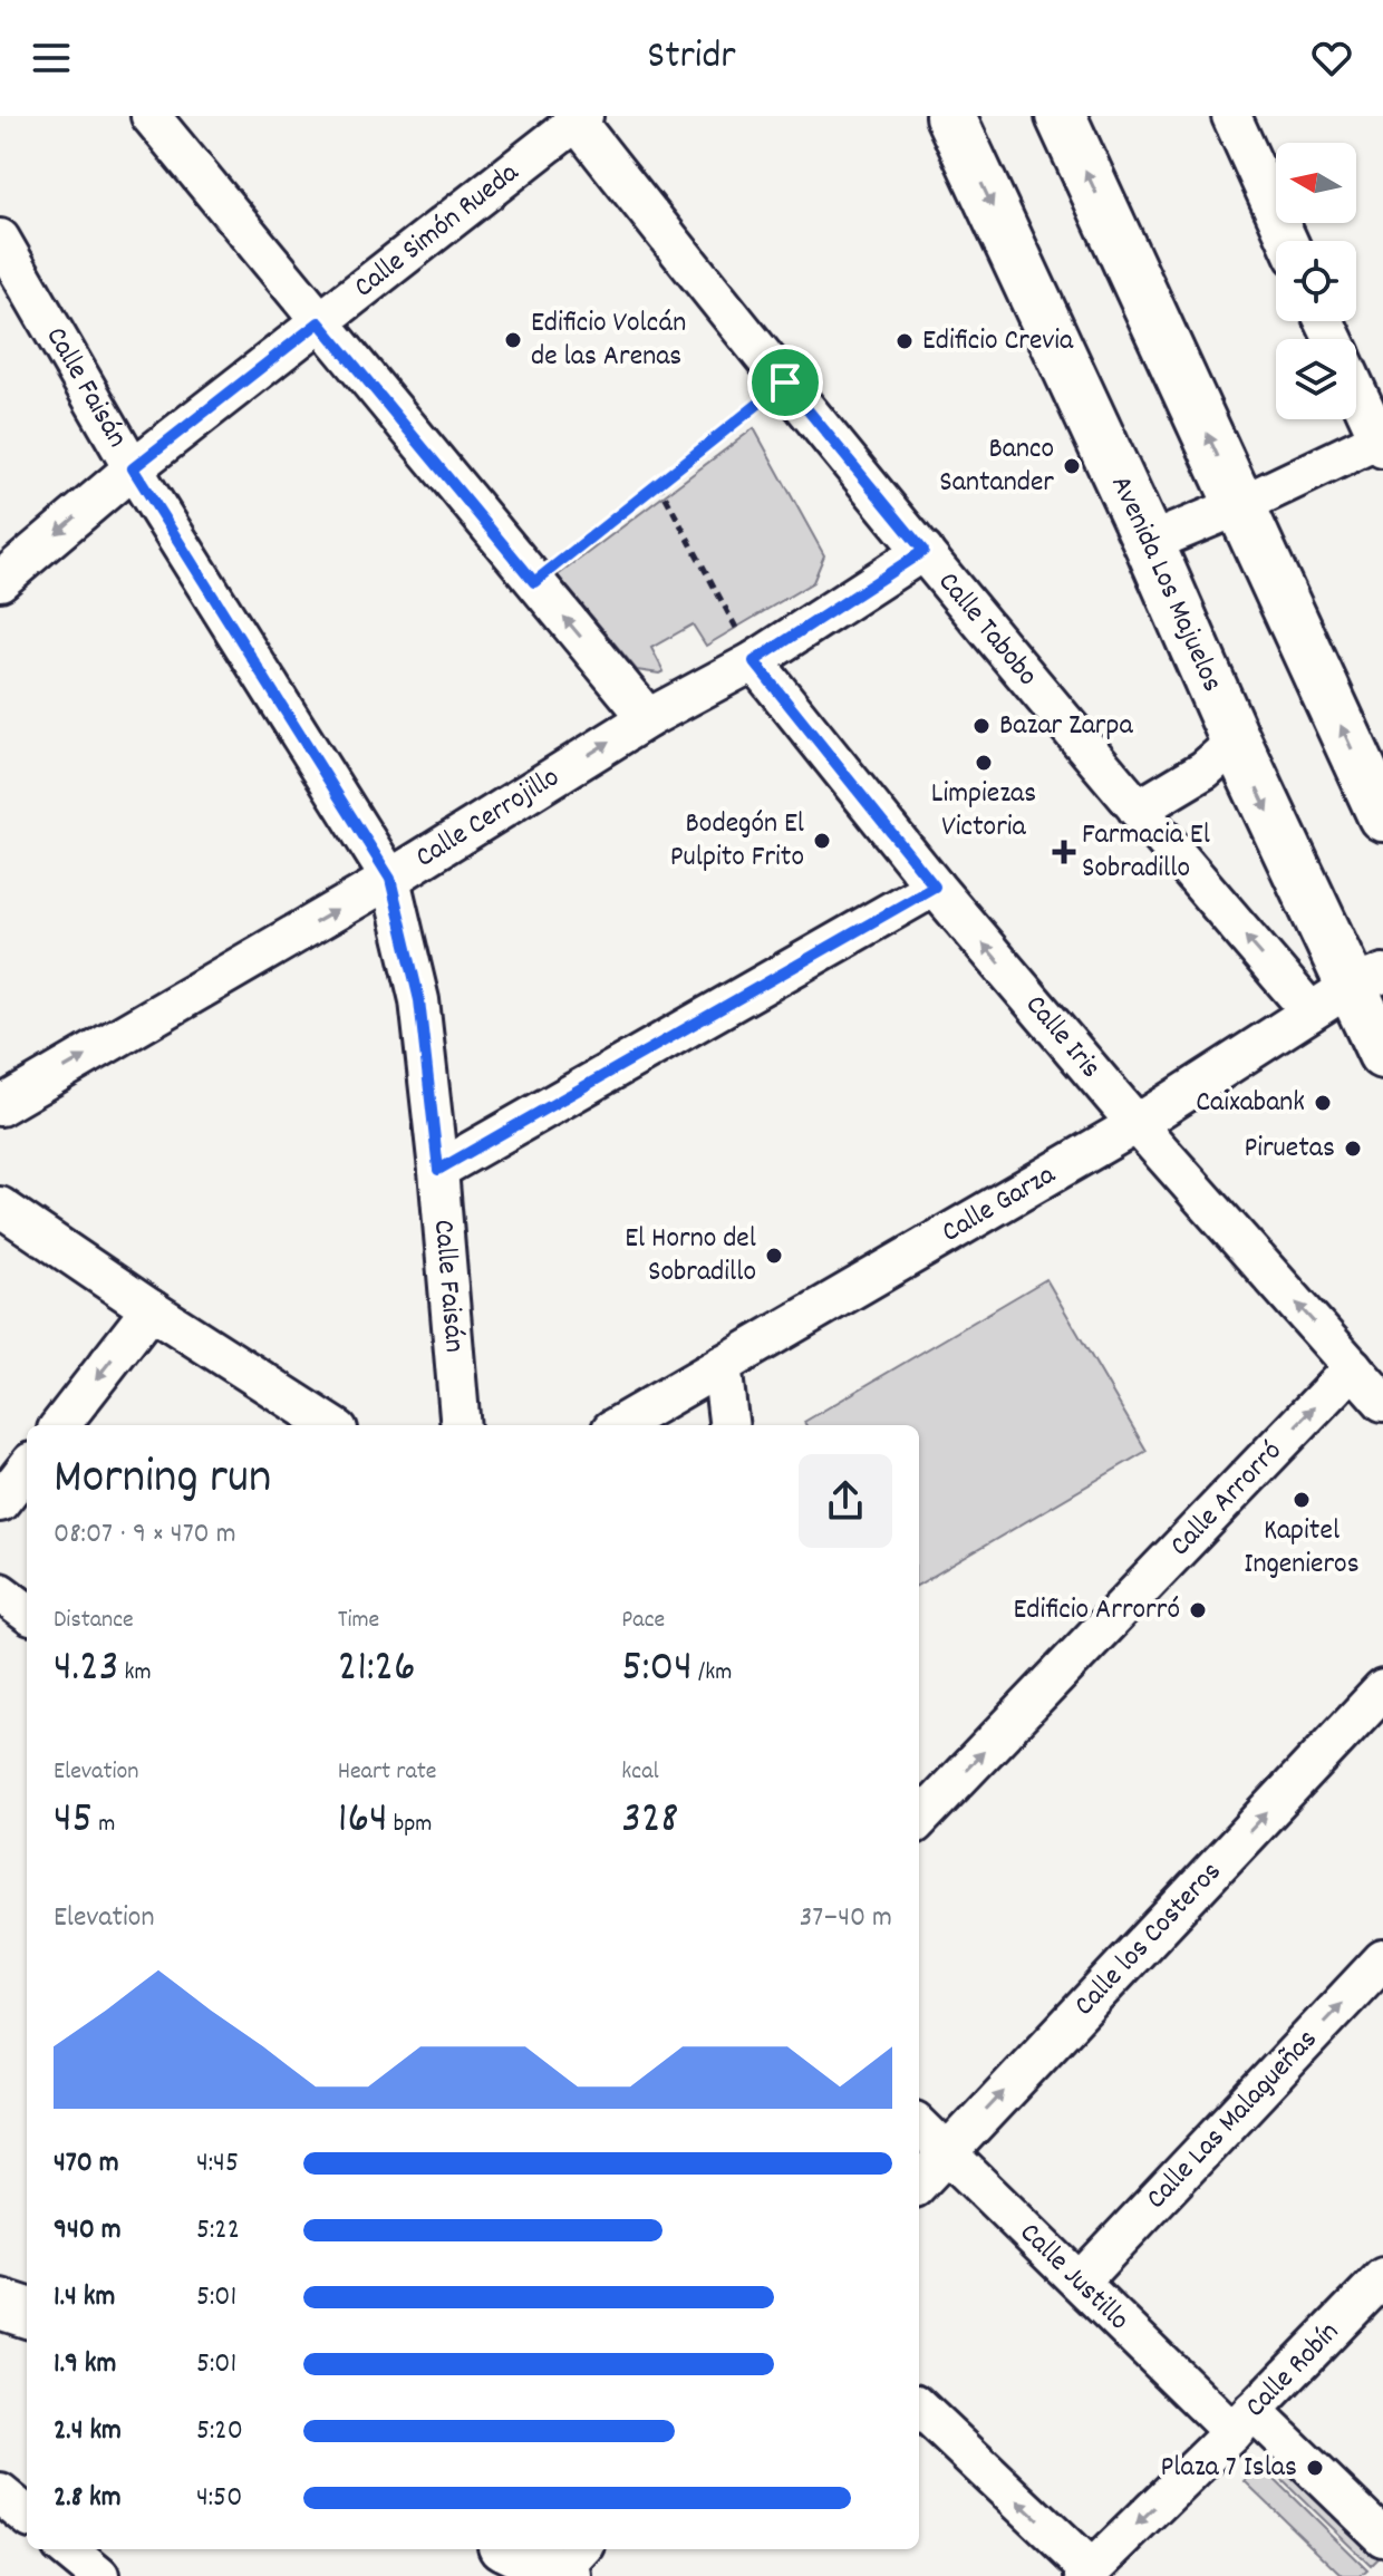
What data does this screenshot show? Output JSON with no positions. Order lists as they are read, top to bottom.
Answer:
{
  "streets": {
    "street": [
      "Calle Simón Rueda",
      "Calle Faisán",
      "Avenida Los Majuelos",
      "Calle Tabobo",
      "Calle Cerrojillo",
      "Calle Iris",
      "Calle Garza",
      "Calle Arrorró",
      "Calle los Costeros",
      "Calle Las Malagueñas",
      "Calle Justillo",
      "Calle Robín"
    ]
  },
  "crossings": [
    ["Calle Simón Rueda", "Calle Faisán"],
    ["Calle Simón Rueda", "Calle Tabobo"],
    ["Calle Faisán", "Calle Cerrojillo"],
    ["Avenida Los Majuelos", "Calle Tabobo"],
    ["Avenida Los Majuelos", "Calle Garza"],
    ["Calle Tabobo", "Calle Cerrojillo"],
    ["Calle Tabobo", "Calle Garza"],
    ["Calle Cerrojillo", "Calle Iris"],
    ["Calle Iris", "Calle Garza"],
    ["Calle Iris", "Calle Arrorró"],
    ["Calle los Costeros", "Calle Justillo"],
    ["Calle Las Malagueñas", "Calle Justillo"],
    ["Calle Justillo", "Calle Robín"]
  ],
  "one_way": [
    "Calle Iris",
    "Calle Arrorró",
    "Calle los Costeros",
    "Calle Las Malagueñas",
    "Calle Robín"
  ],
  "places": {
    "other": [
      "Edificio Volcán de las Arenas",
      "Edificio Crevia",
      "Banco Santander",
      "Bazar Zarpa",
      "Limpiezas Victoria",
      "Bodegón El Pulpito Frito",
      "Caixabank",
      "Piruetas",
      "El Horno del Sobradillo",
      "Kapitel Ingenieros",
      "Edificio Arrorró",
      "Plaza 7 Islas"
    ],
    "health": ["Farmacia El Sobradillo"]
  },
  "north": "left",
  "page": {
    "header": "Stridr",
    "heading": ["Morning run", "08:07 · 9 × 470 m"],
    "stats": [
      ["Distance", "4.23 km"],
      ["Time", "21:26"],
      ["Pace", "5:04 /km"],
      ["Elevation", "45 m"],
      ["Heart rate", "164 bpm"],
      ["kcal", "328"]
    ],
    "chart": ["Elevation", "37–40 m"],
    "list": [
      {
        "name": "470 m",
        "note": "4:45"
      },
      {
        "name": "940 m",
        "note": "5:22"
      },
      {
        "name": "1.4 km",
        "note": "5:01"
      },
      {
        "name": "1.9 km",
        "note": "5:01"
      },
      {
        "name": "2.4 km",
        "note": "5:20"
      },
      {
        "name": "2.8 km",
        "note": "4:50"
      }
    ]
  }
}
